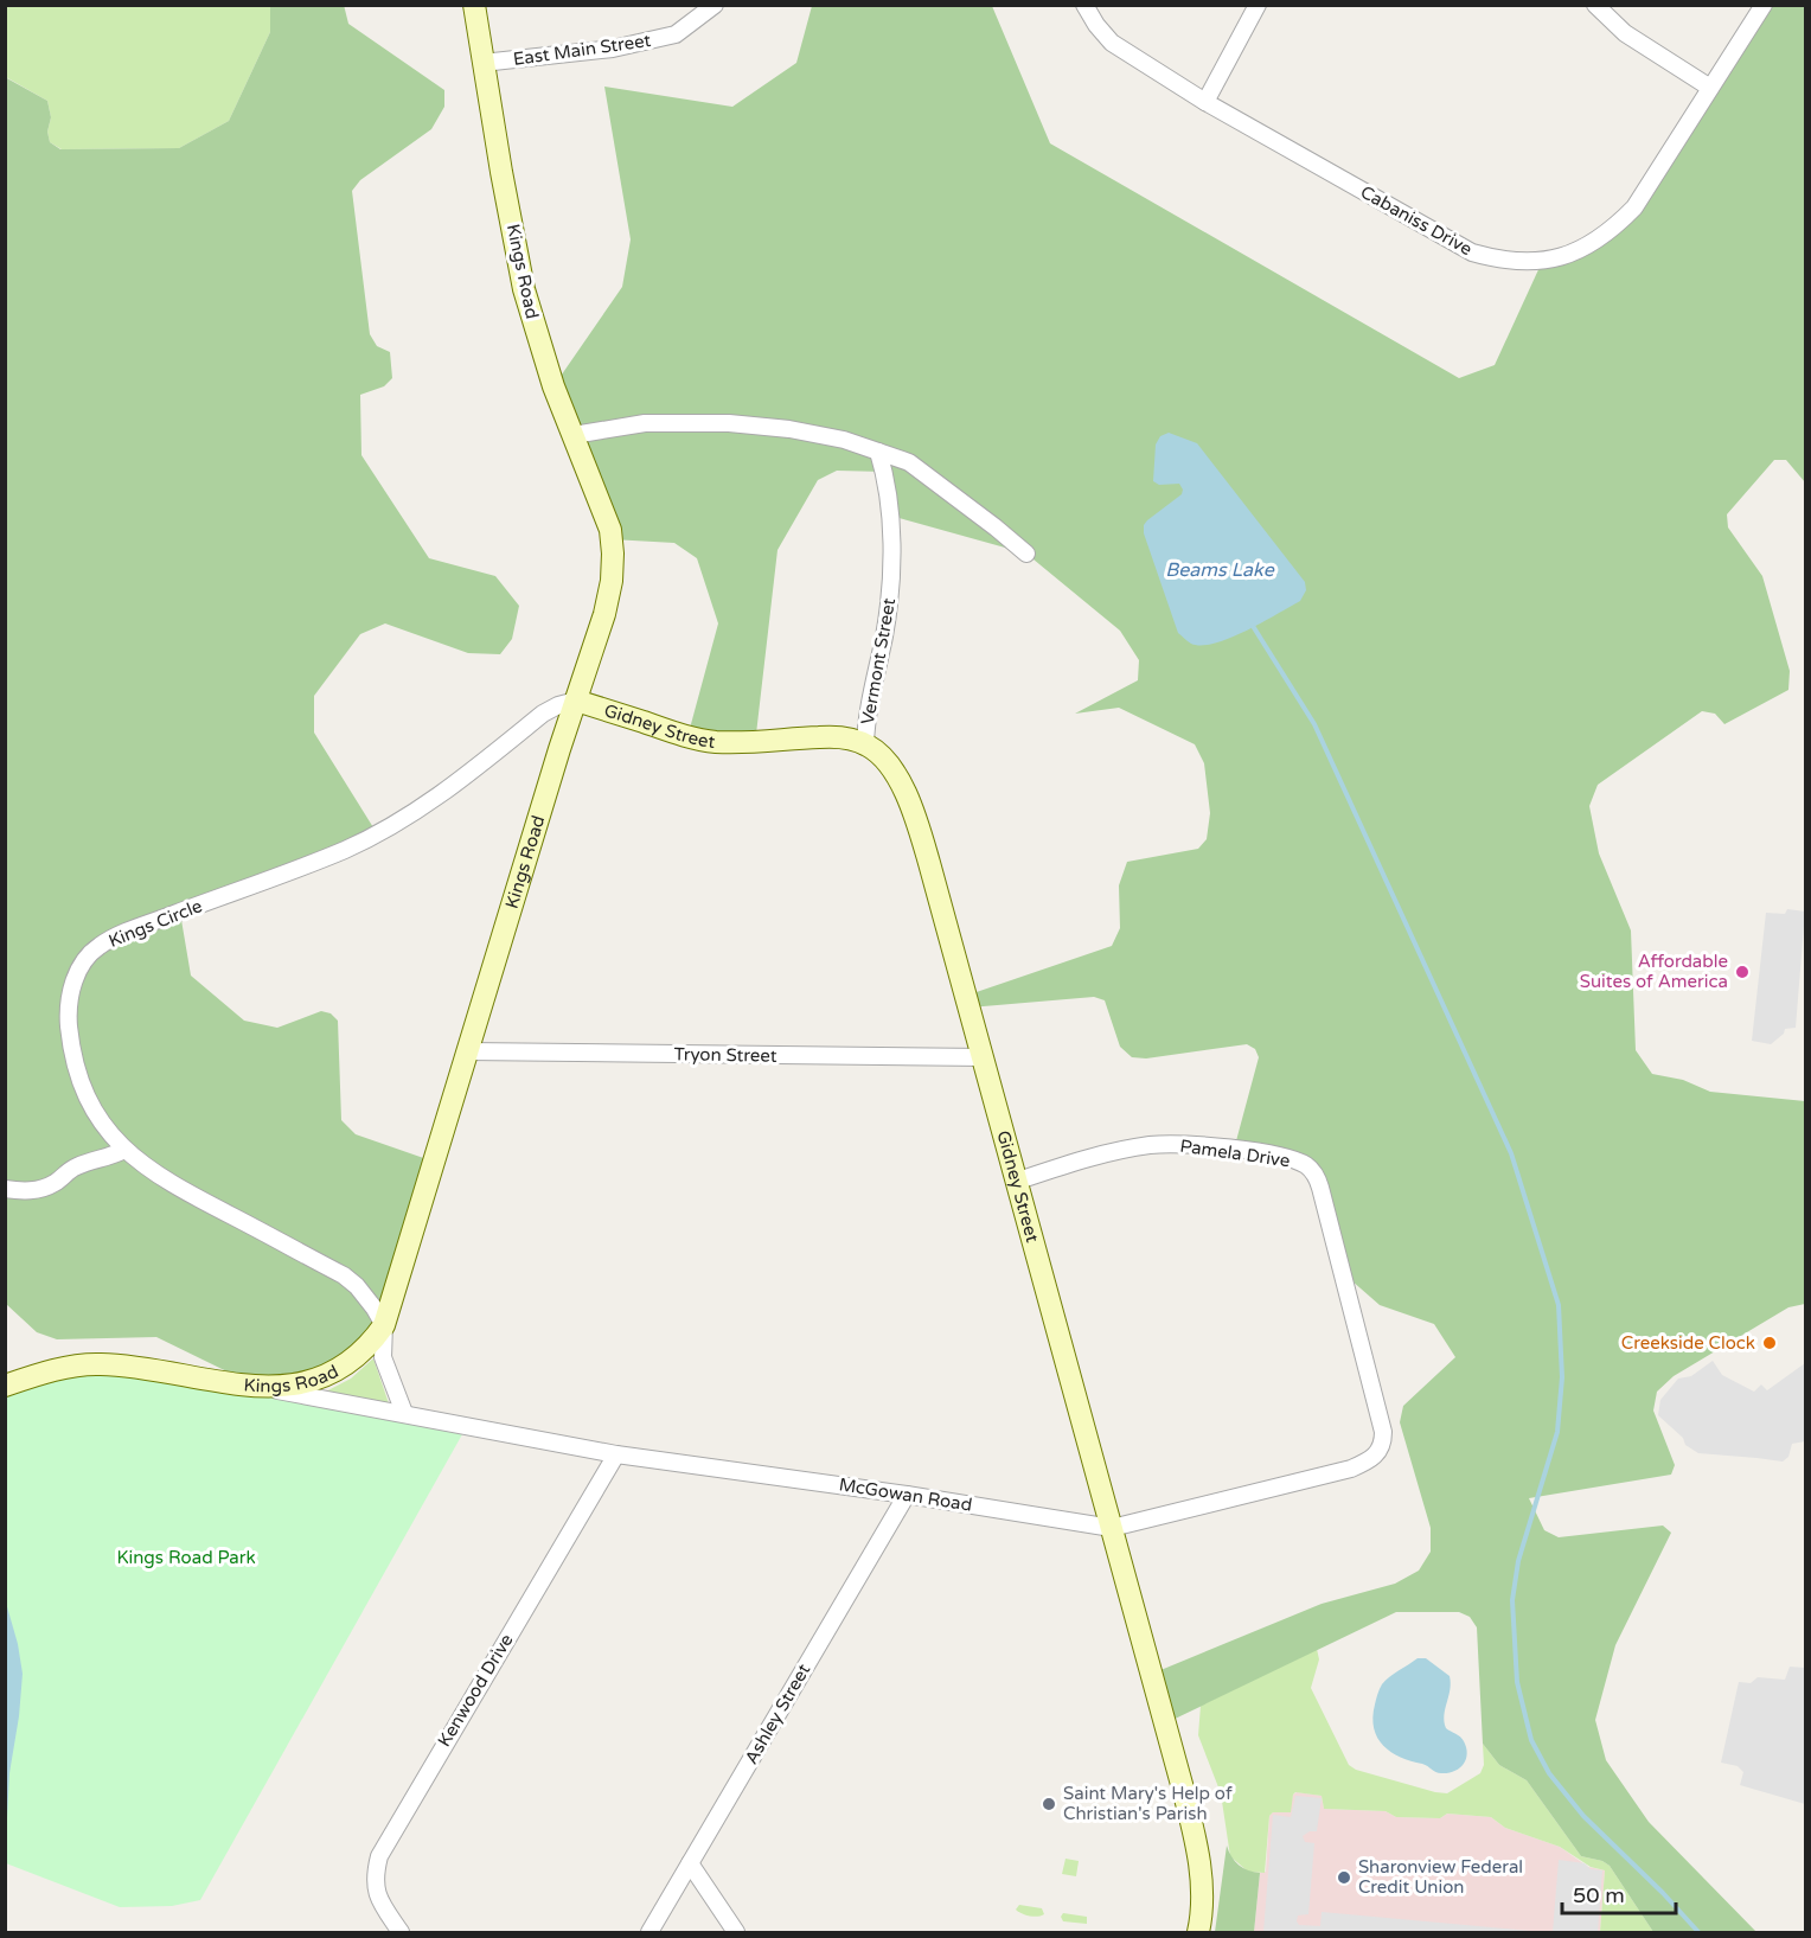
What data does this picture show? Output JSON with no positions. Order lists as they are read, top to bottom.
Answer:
{
  "streets": {
    "street": [
      "East Main Street",
      "Cabaniss Drive",
      "Kings Road",
      "Vermont Street",
      "Gidney Street",
      "Kings Circle",
      "Tryon Street",
      "Pamela Drive",
      "McGowan Road",
      "Kenwood Drive",
      "Ashley Street"
    ]
  },
  "crossings": [
    ["East Main Street", "Kings Road"],
    ["Kings Road", "Gidney Street"],
    ["Kings Road", "Kings Circle"],
    ["Kings Road", "Tryon Street"],
    ["Kings Road", "McGowan Road"],
    ["Vermont Street", "Gidney Street"],
    ["Gidney Street", "Kings Circle"],
    ["Gidney Street", "Tryon Street"],
    ["Gidney Street", "Pamela Drive"],
    ["Gidney Street", "McGowan Road"],
    ["Pamela Drive", "McGowan Road"],
    ["McGowan Road", "Kenwood Drive"],
    ["McGowan Road", "Ashley Street"]
  ],
  "water": ["Beams Lake"],
  "parks": ["Kings Road Park"],
  "places": [
    "Affordable Suites of America",
    "Creekside Clock",
    "Saint Mary's Help of Christian's Parish",
    "Sharonview Federal Credit Union"
  ],
  "scale_bar": "50 m"
}
